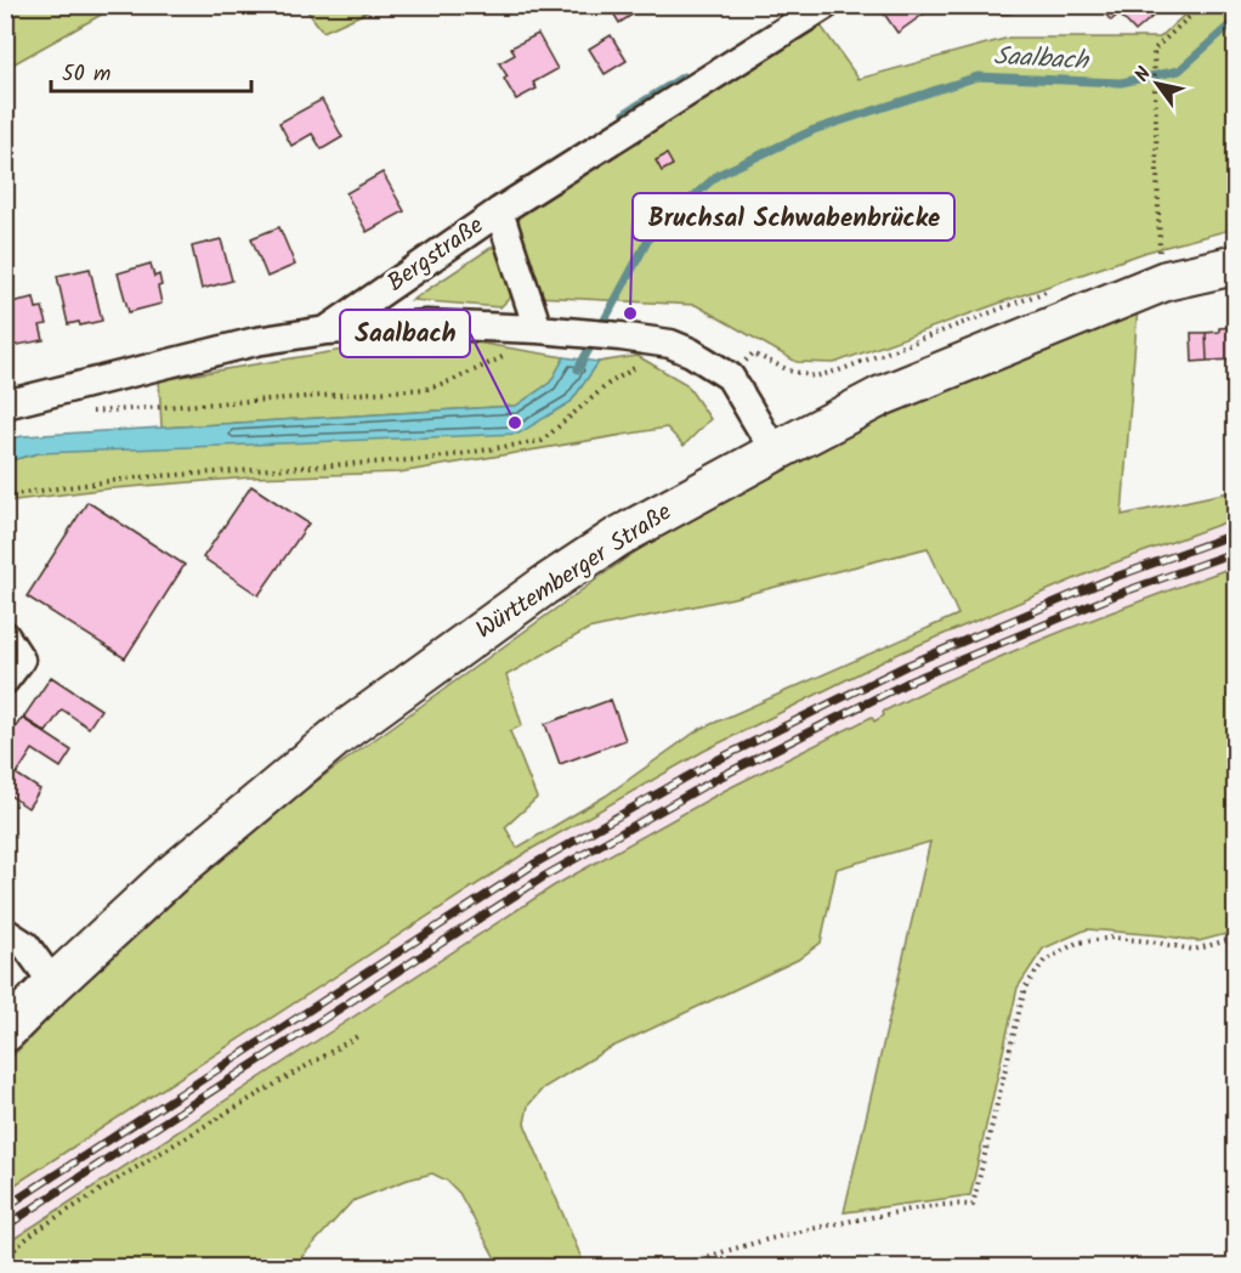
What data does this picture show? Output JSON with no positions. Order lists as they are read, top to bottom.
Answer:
{
  "streets": {
    "main road": ["Württemberger Straße"],
    "street": ["Bergstraße"]
  },
  "water": ["Saalbach"],
  "places": ["Bruchsal Schwabenbrücke", "Saalbach"],
  "scale_bar": "50 m",
  "north": "top left"
}
